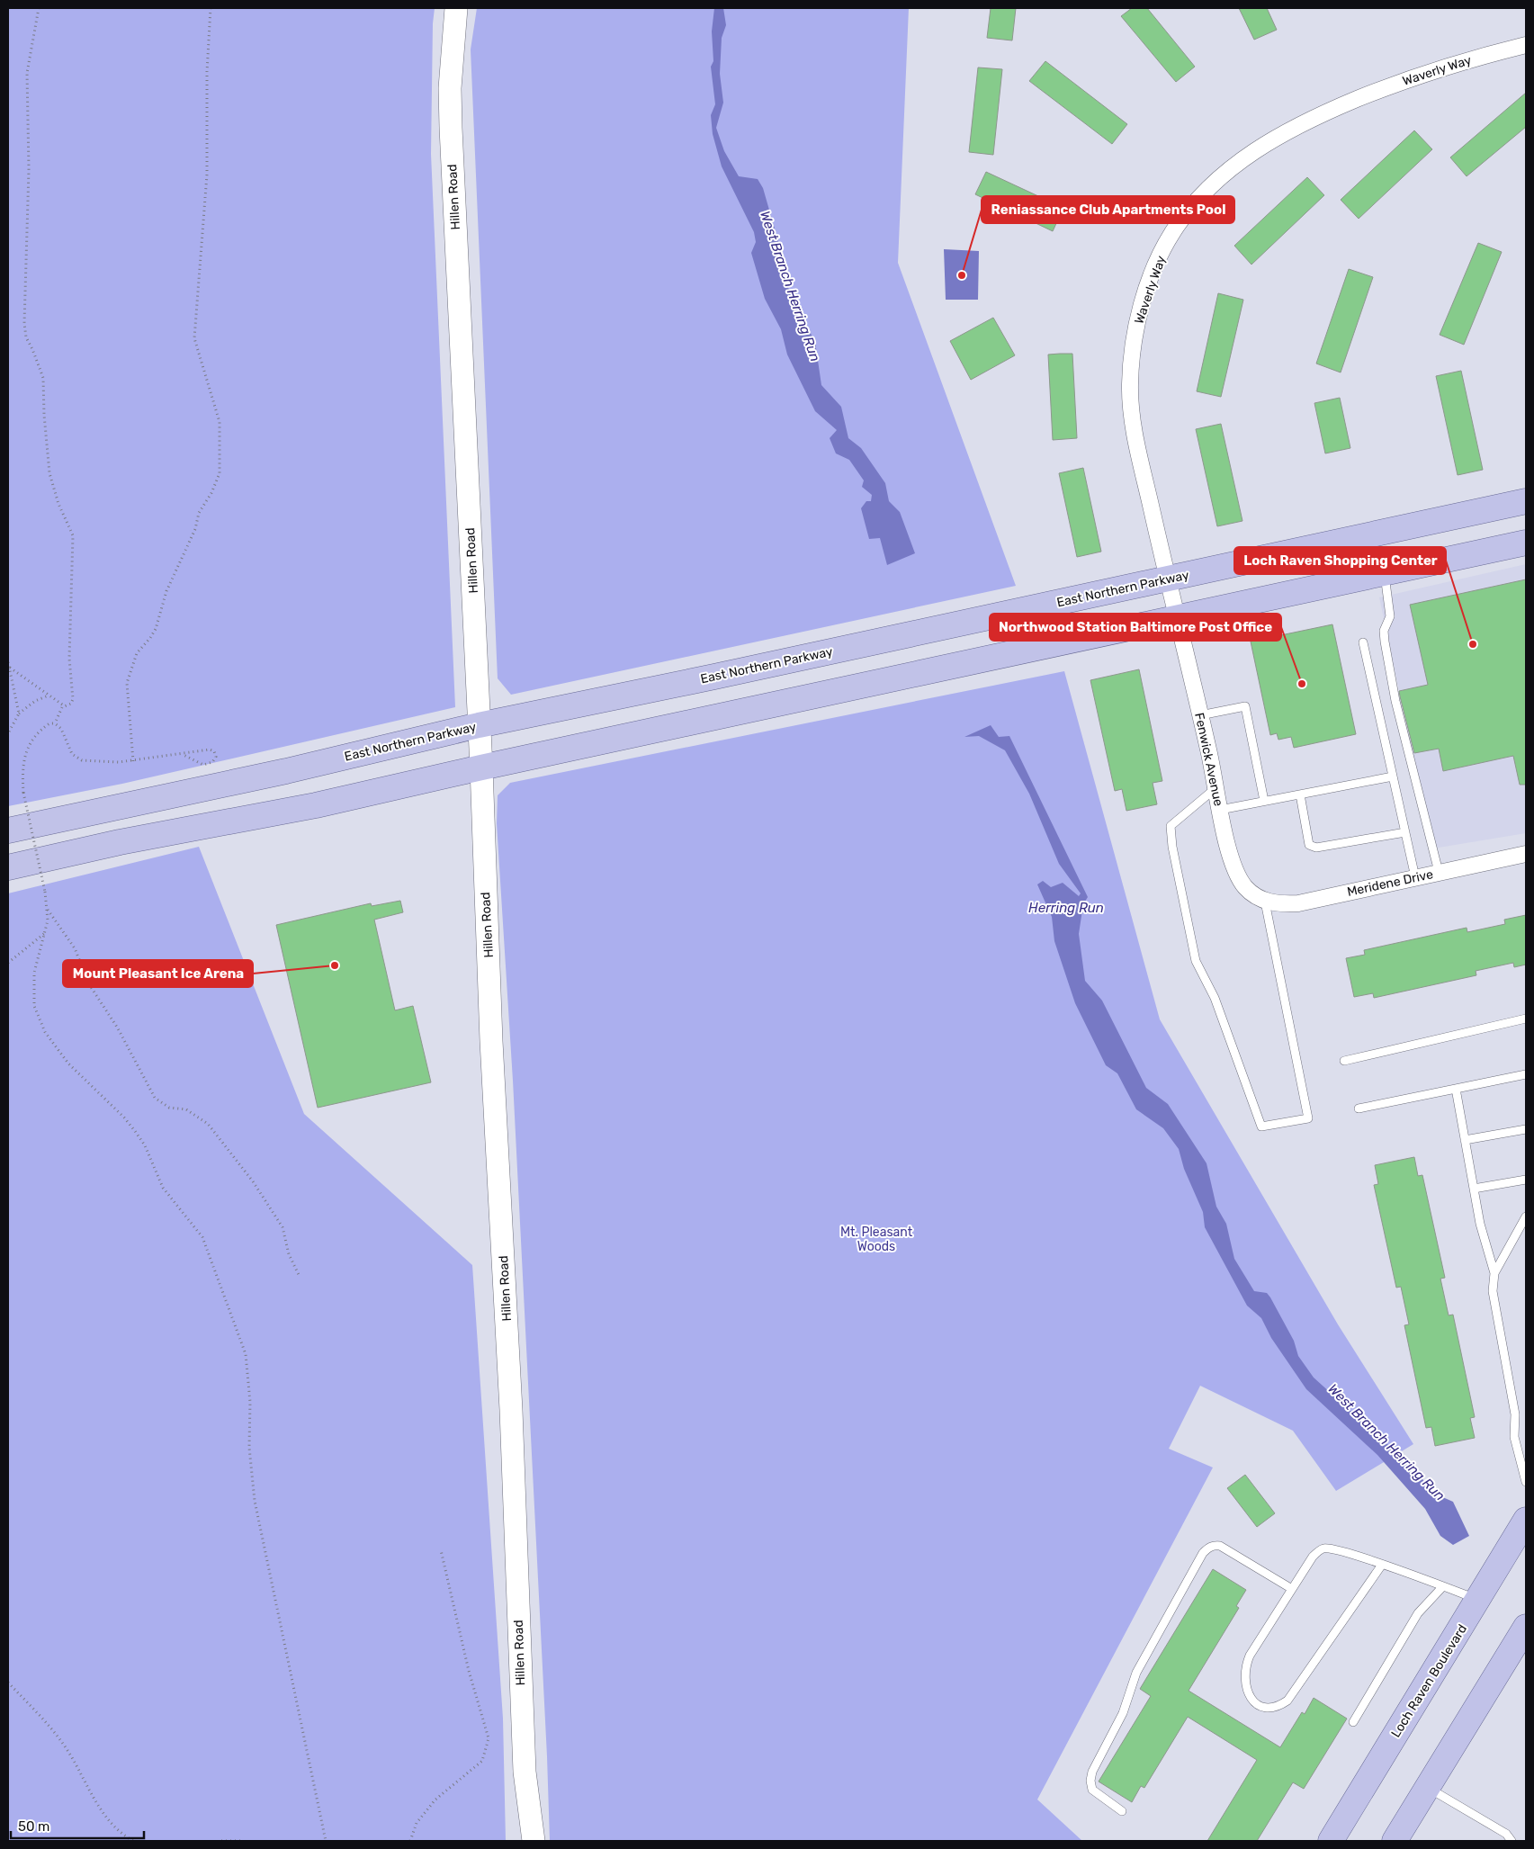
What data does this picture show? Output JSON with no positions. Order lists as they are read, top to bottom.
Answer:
{
  "streets": {
    "main road": ["East Northern Parkway", "Loch Raven Boulevard"],
    "street": [
      "Waverly Way",
      "Hillen Road",
      "Fenwick Avenue",
      "Meridene Drive"
    ]
  },
  "crossings": [
    ["Waverly Way", "East Northern Parkway"],
    ["Waverly Way", "Fenwick Avenue"],
    ["Hillen Road", "East Northern Parkway"],
    ["Fenwick Avenue", "Meridene Drive"]
  ],
  "water": ["West Branch Herring Run", "Herring Run"],
  "parks": ["Mt. Pleasant Woods"],
  "places": [
    "Reniassance Club Apartments Pool",
    "Loch Raven Shopping Center",
    "Northwood Station Baltimore Post Office",
    "Mount Pleasant Ice Arena"
  ],
  "scale_bar": "50 m"
}
